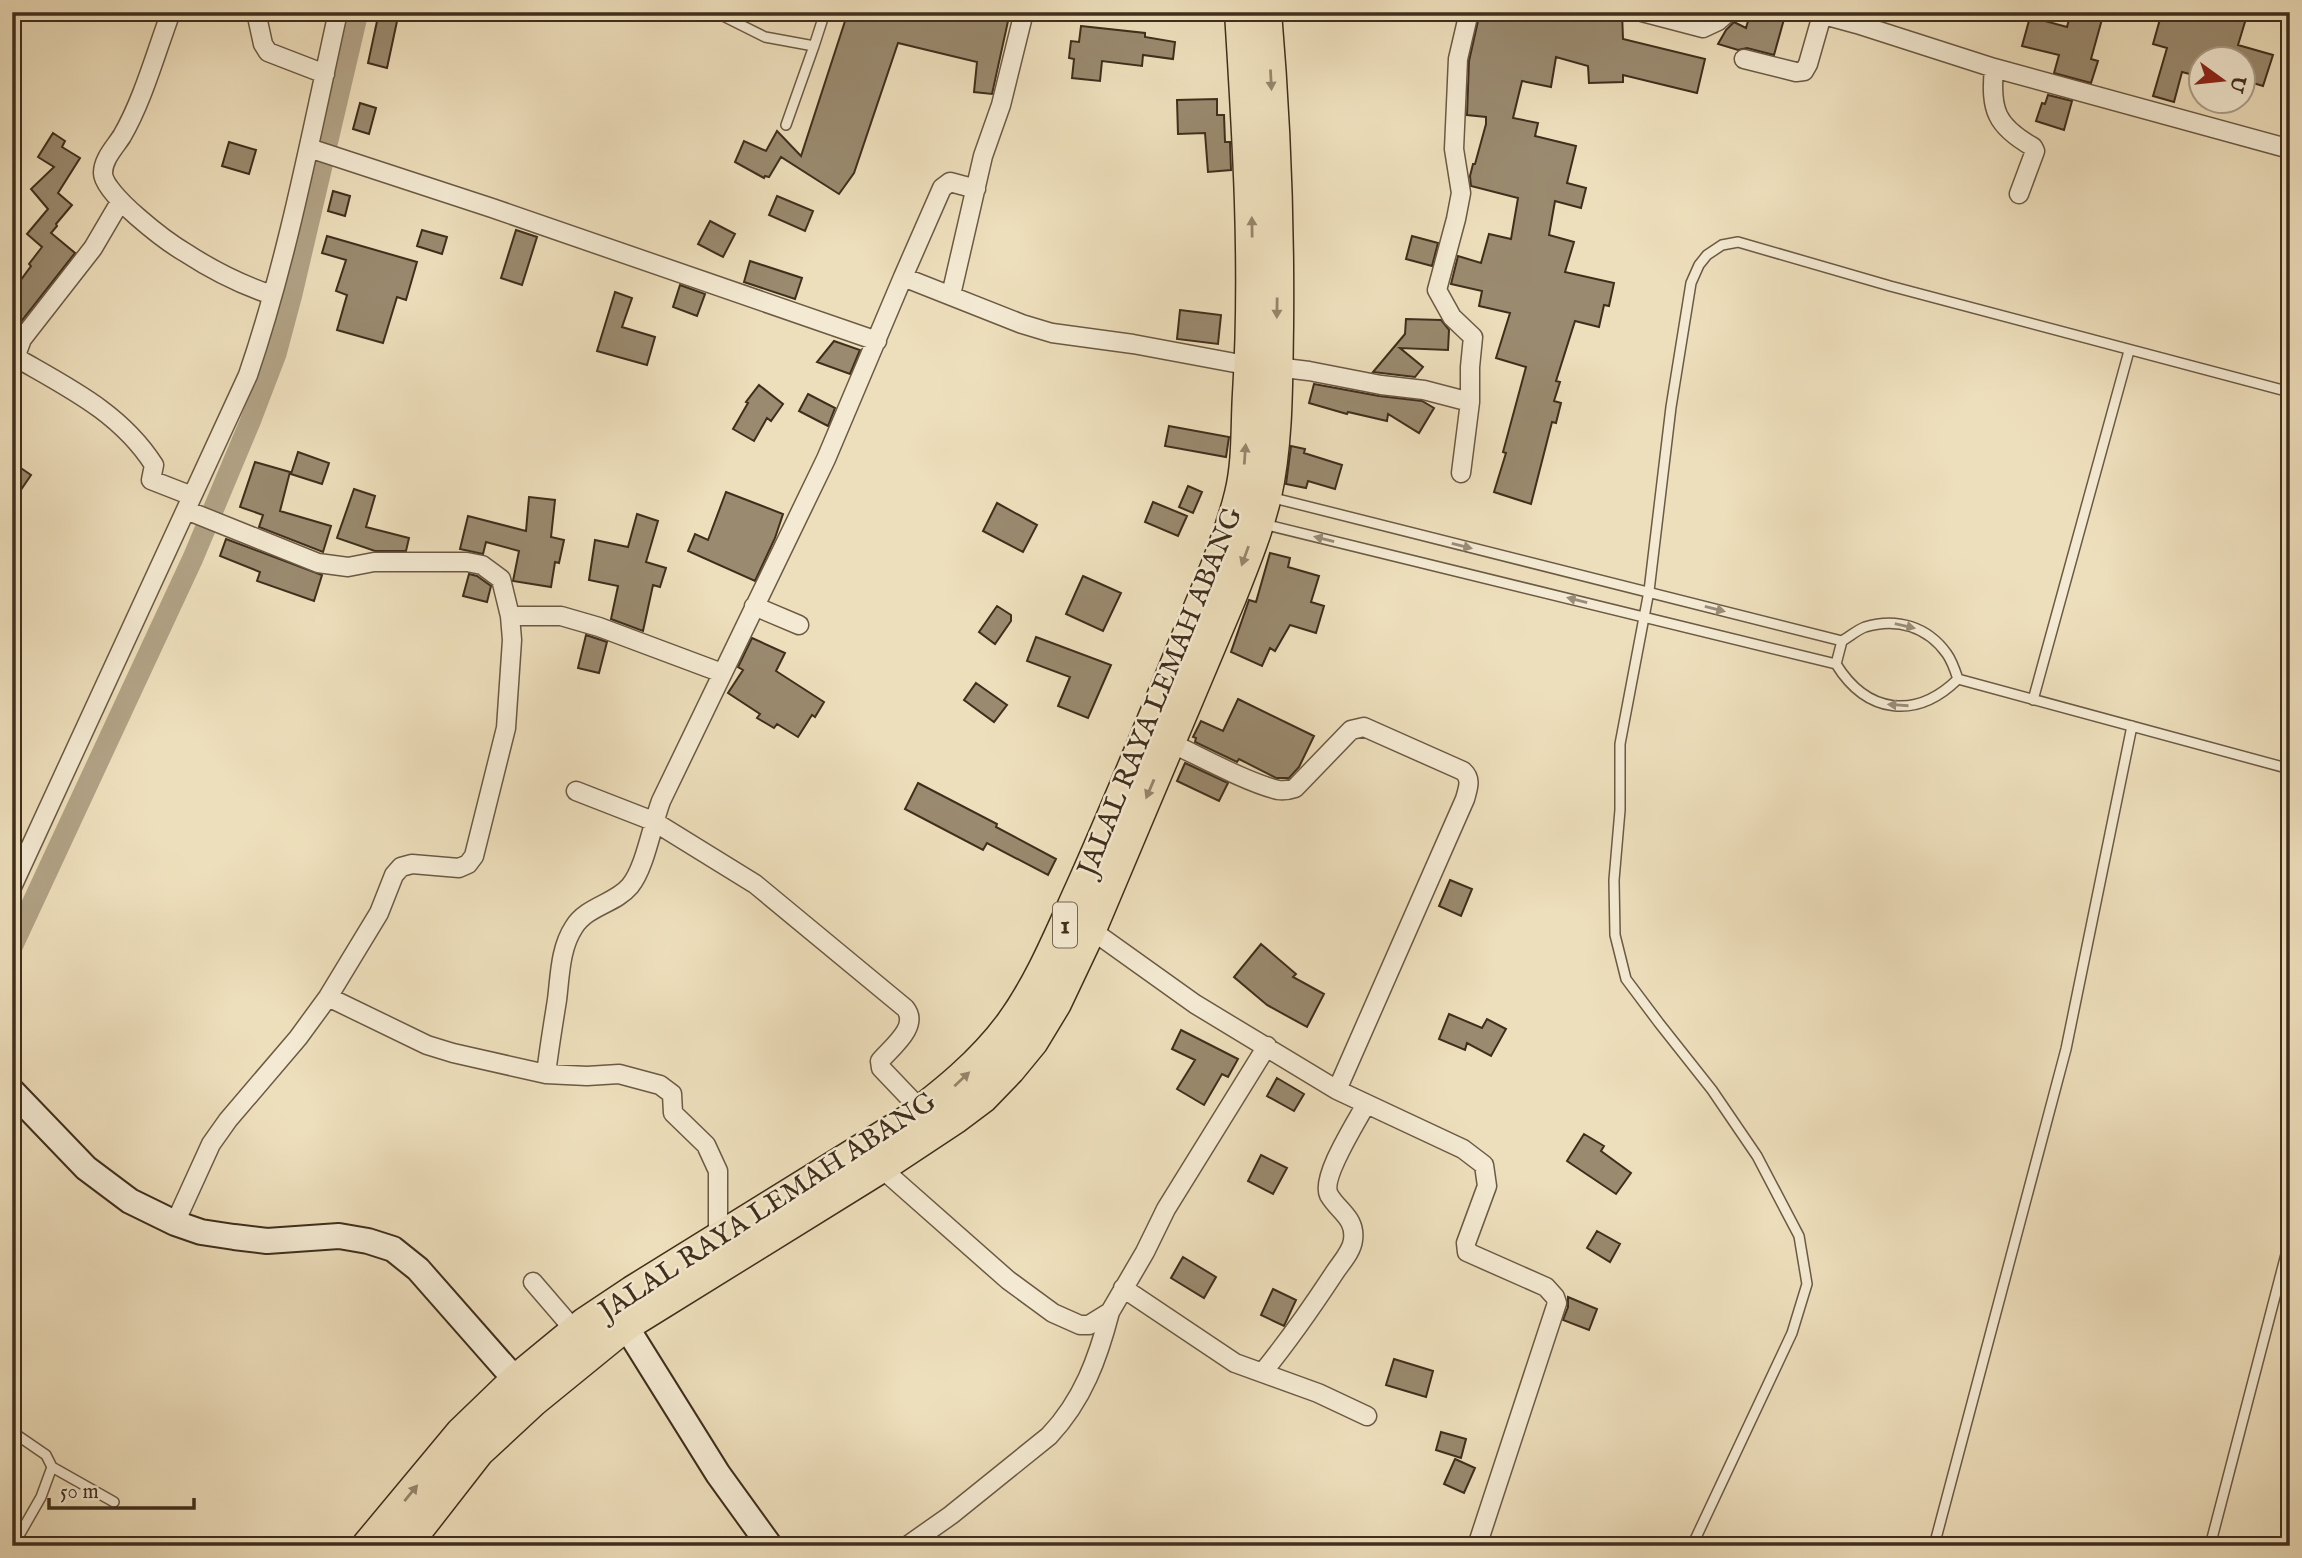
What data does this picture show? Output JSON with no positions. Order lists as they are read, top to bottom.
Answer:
{
  "streets": {
    "highway": ["JALAL RAYA LEMAH ABANG", "1"]
  },
  "scale_bar": "50 m",
  "north": "right"
}
